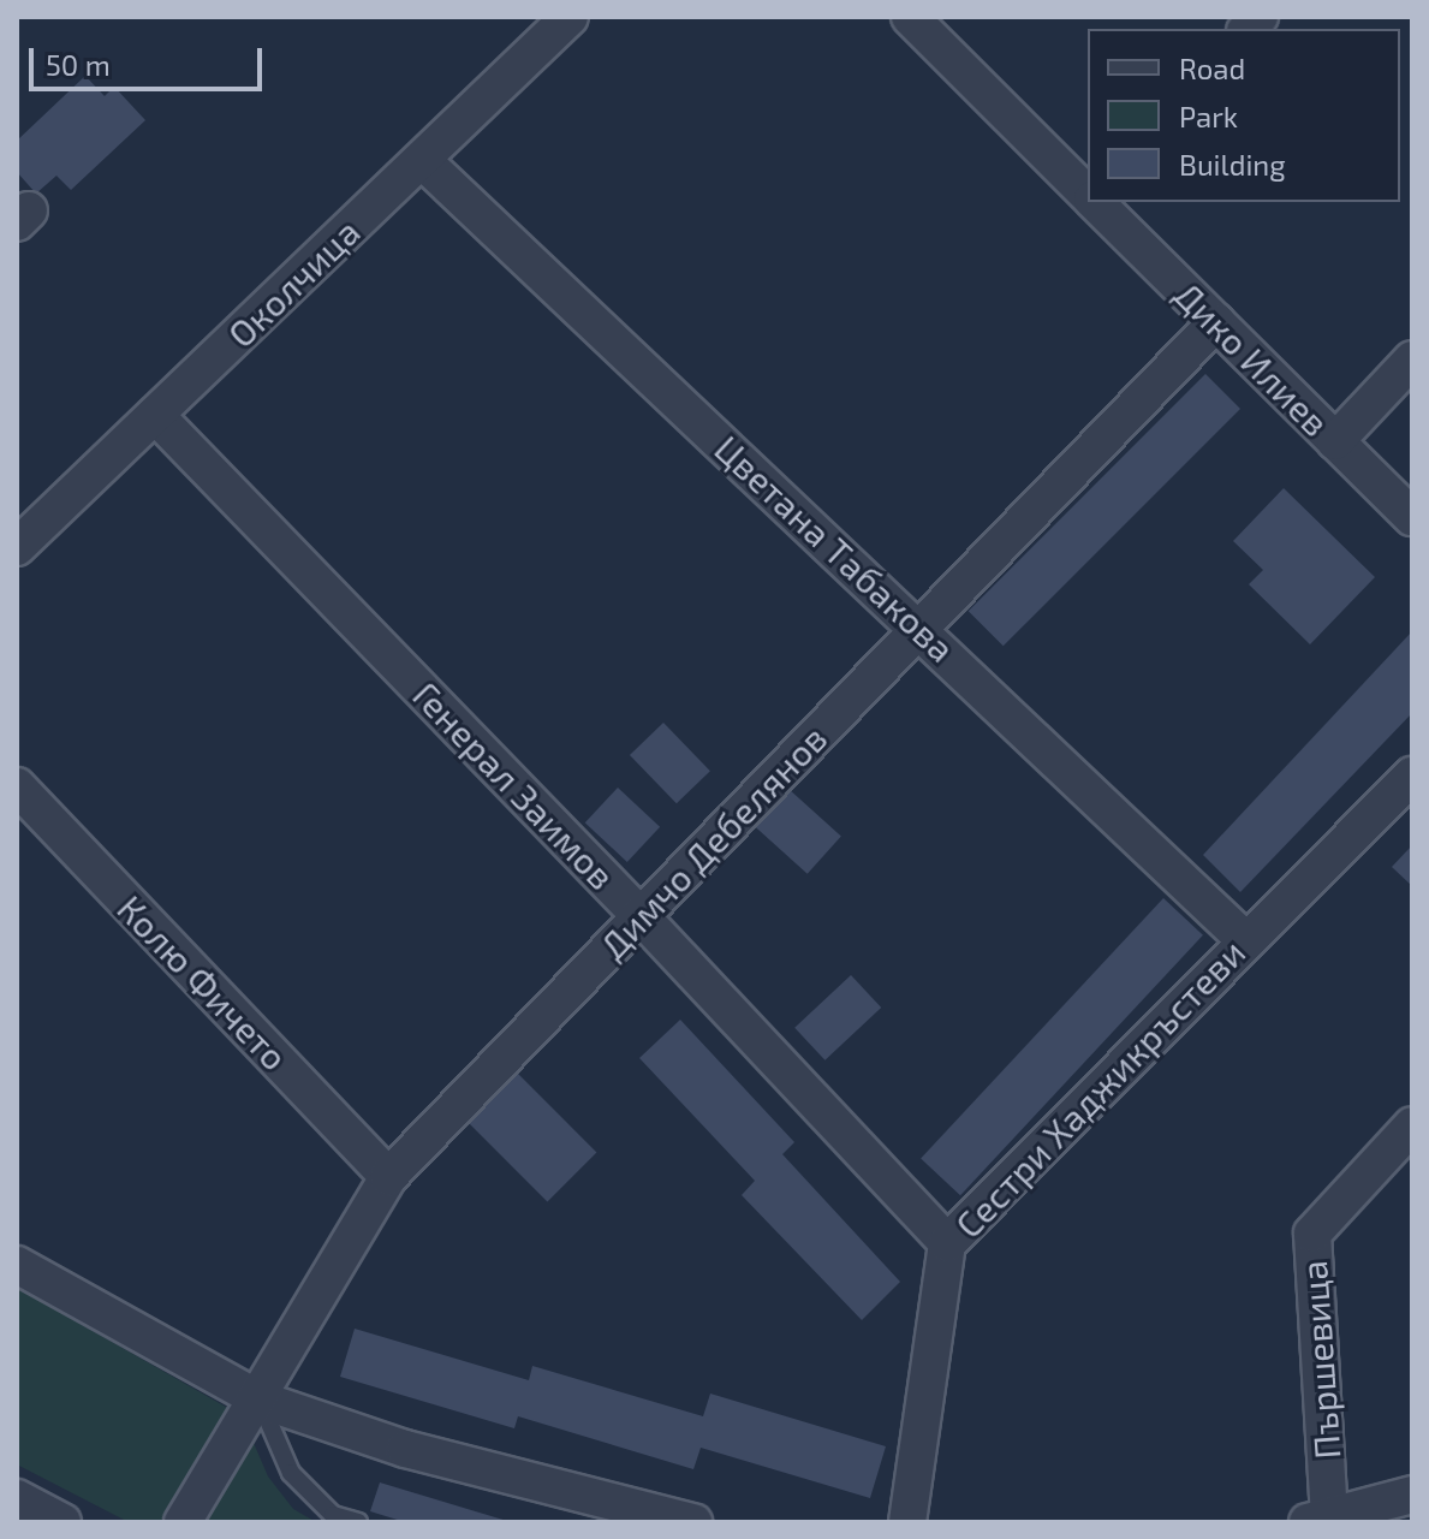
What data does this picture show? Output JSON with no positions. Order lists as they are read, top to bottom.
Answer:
{
  "streets": {
    "street": [
      "Околчица",
      "Дико Илиев",
      "Цветана Табакова",
      "Генерал Заимов",
      "Димчо Дебелянов",
      "Колю Фичето",
      "Сестри Хаджикръстеви",
      "Пършевица"
    ]
  },
  "crossings": [
    ["Околчица", "Цветана Табакова"],
    ["Околчица", "Генерал Заимов"],
    ["Дико Илиев", "Димчо Дебелянов"],
    ["Цветана Табакова", "Димчо Дебелянов"],
    ["Цветана Табакова", "Сестри Хаджикръстеви"],
    ["Генерал Заимов", "Димчо Дебелянов"],
    ["Генерал Заимов", "Сестри Хаджикръстеви"],
    ["Димчо Дебелянов", "Колю Фичето"]
  ],
  "legend": ["Road", "Park", "Building"],
  "scale_bar": "50 m"
}
